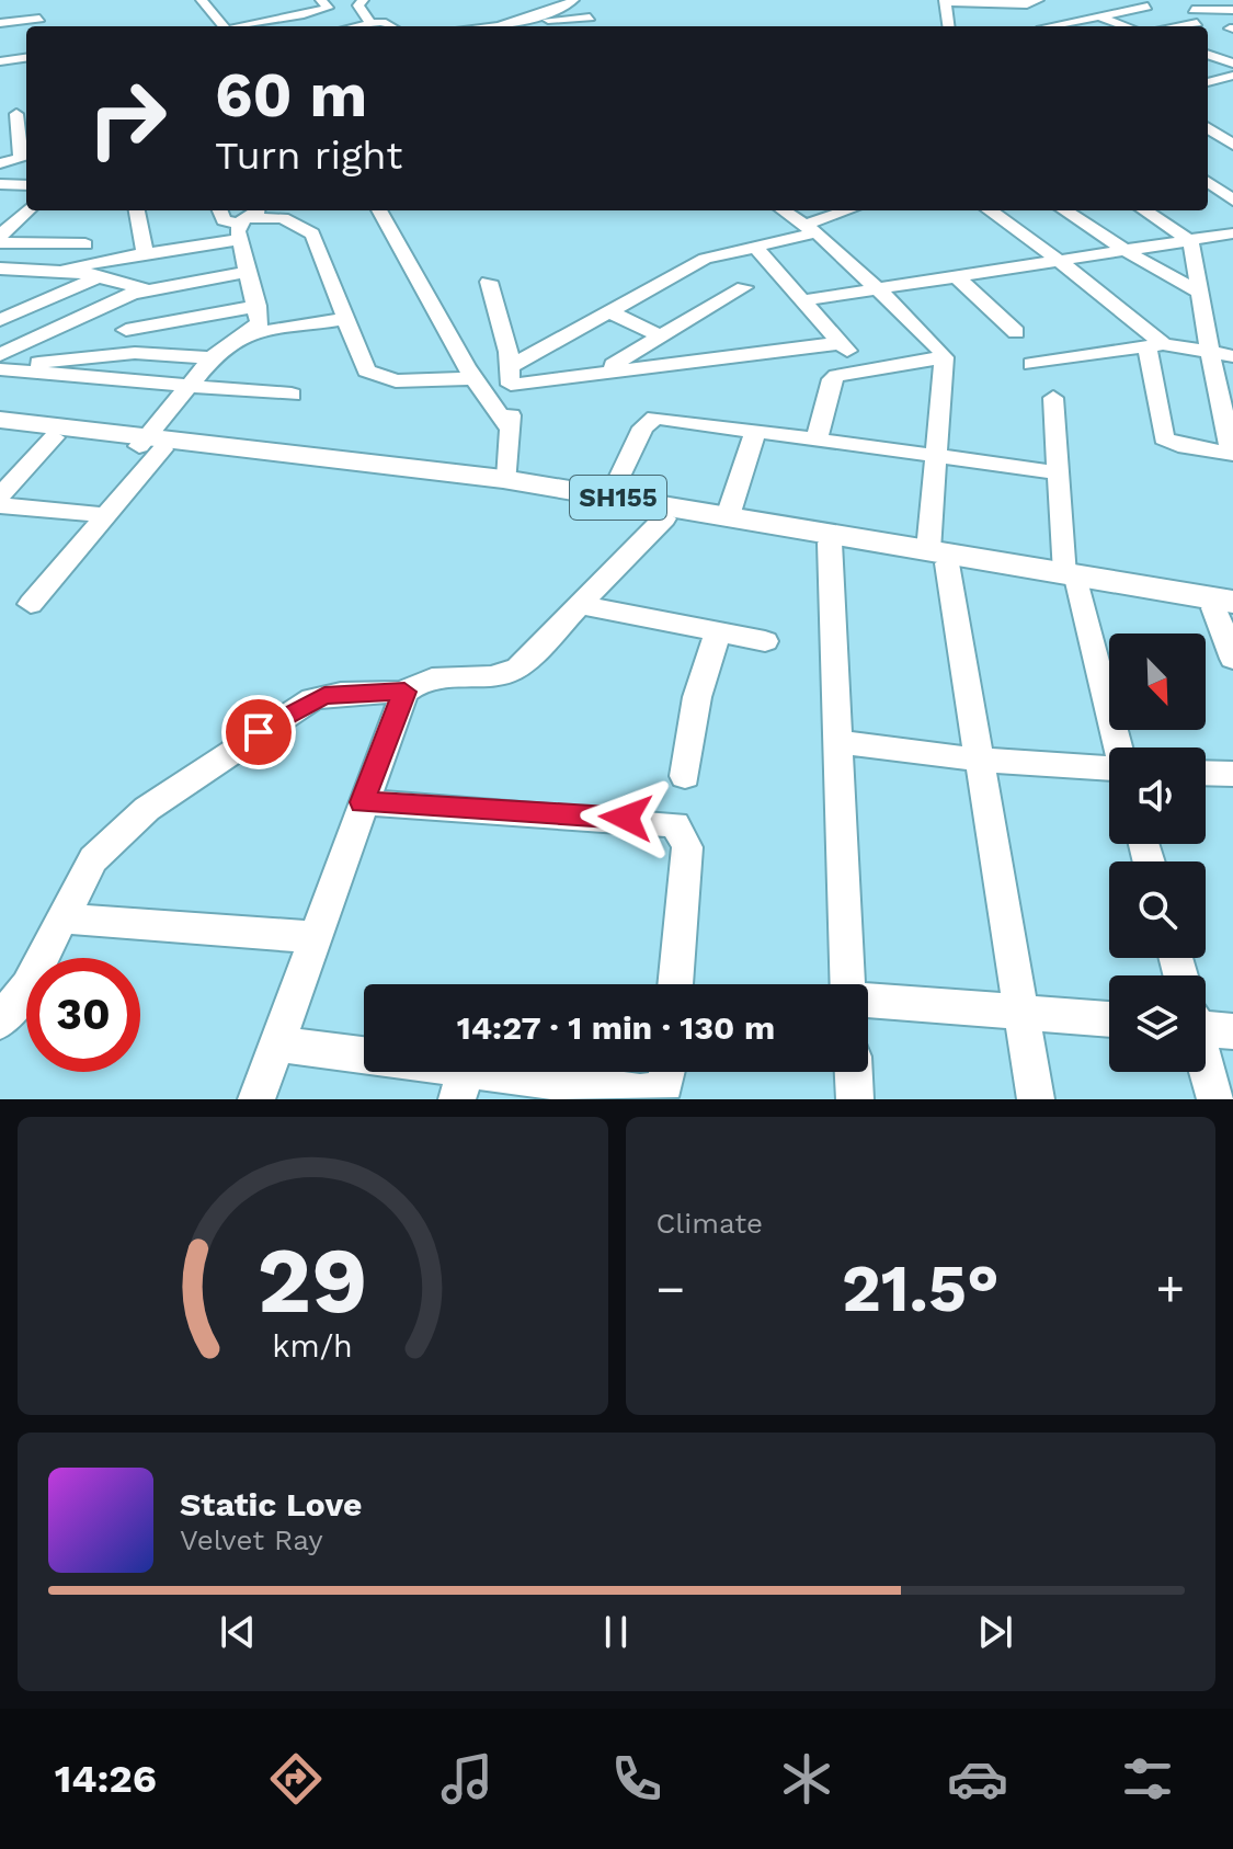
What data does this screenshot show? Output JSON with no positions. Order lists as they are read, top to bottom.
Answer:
{
  "streets": {
    "main road": ["SH155"]
  },
  "north": "bottom right",
  "page": {
    "turn": ["60 m", "Turn right"],
    "limit": "30",
    "trip": "14:27 · 1 min · 130 m",
    "tile": "Climate",
    "heat": ["−", "21.5°", "+"],
    "song": ["Static Love", "Velvet Ray"],
    "tabs": "14:26",
    "gauge": ["29", "km/h"]
  }
}
